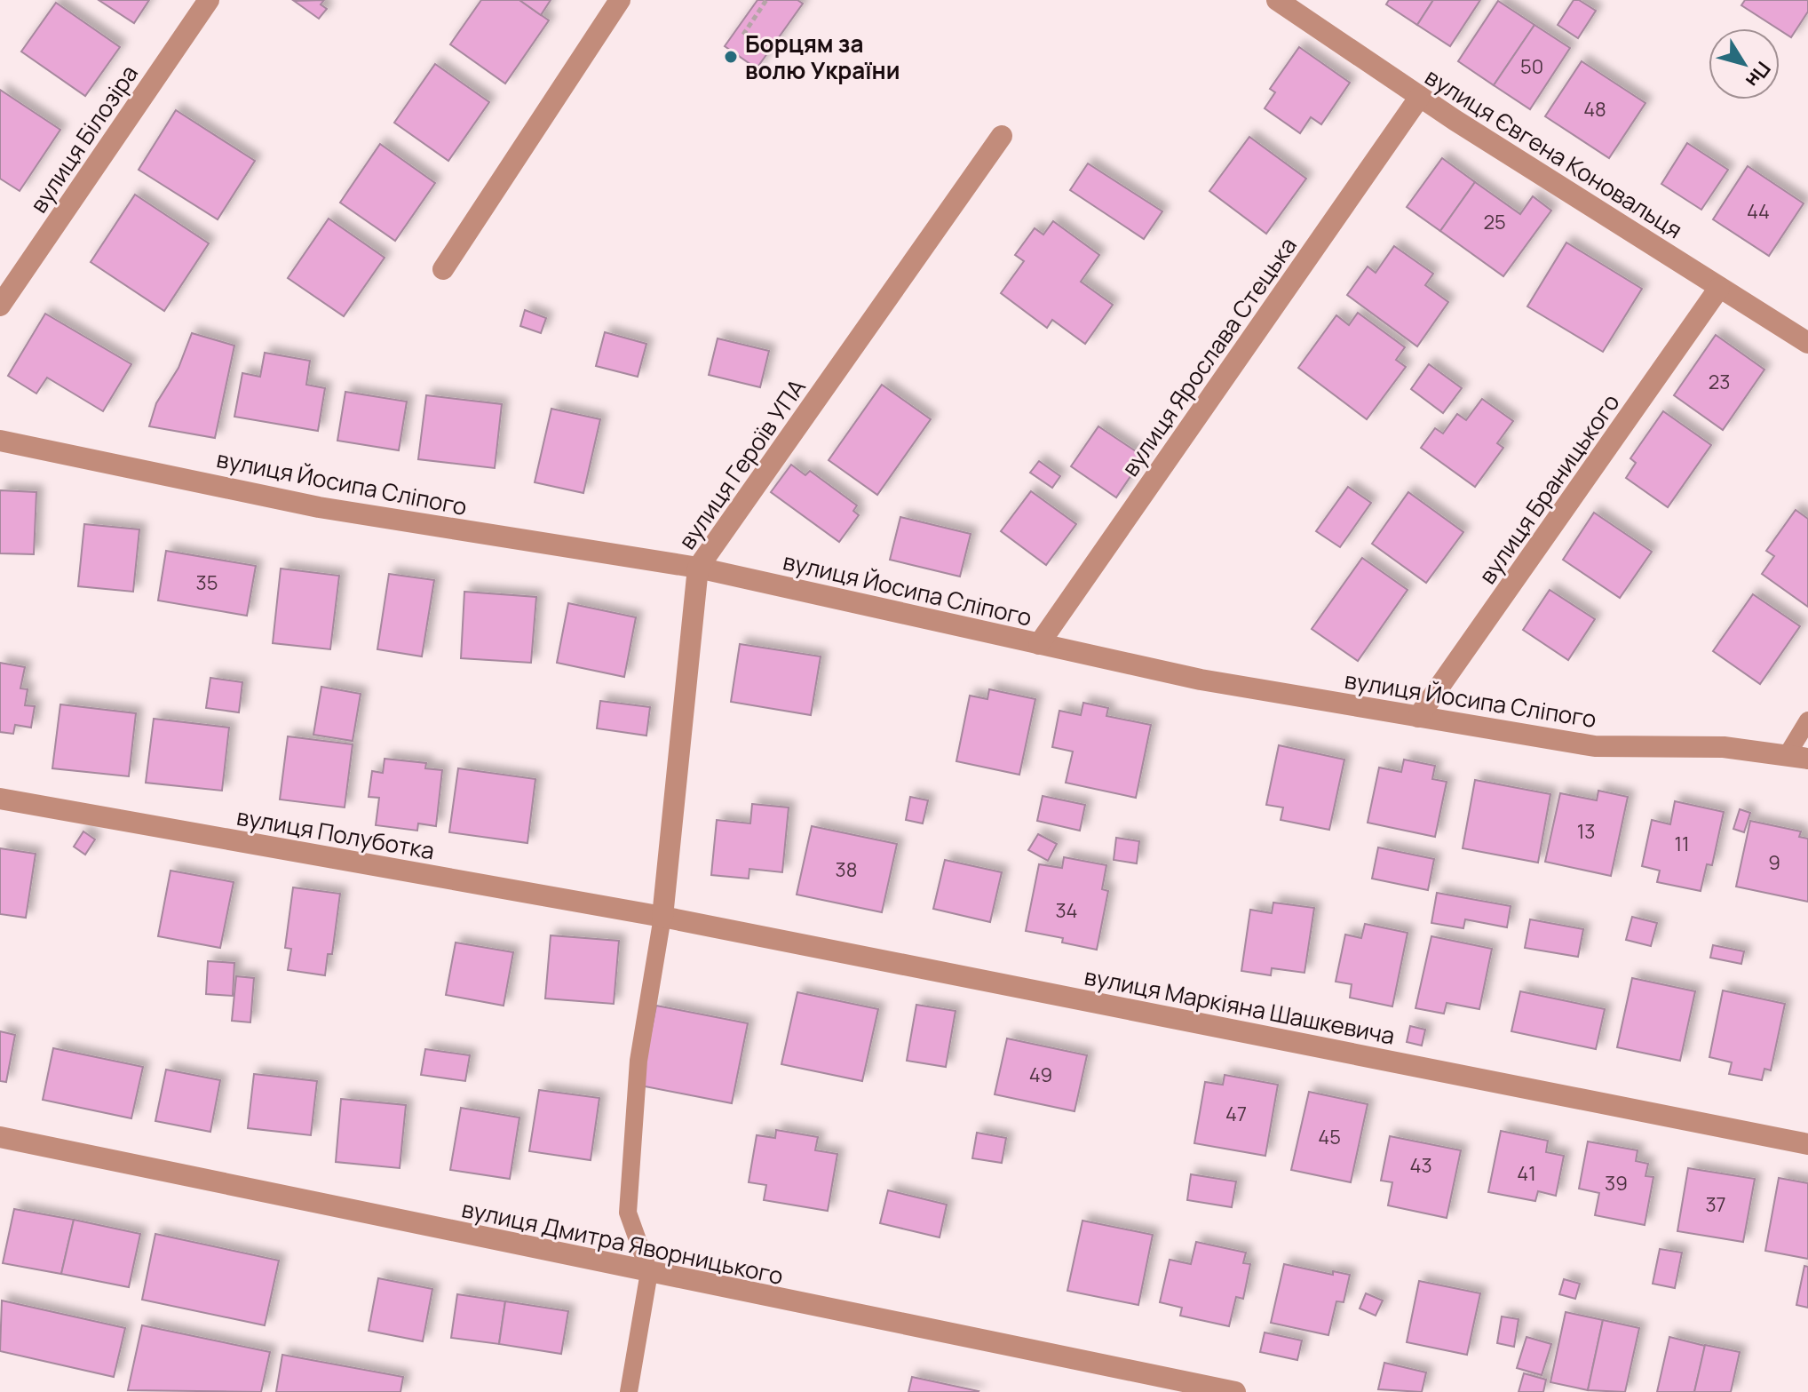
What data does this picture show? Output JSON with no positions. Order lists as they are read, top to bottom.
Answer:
{
  "streets": {
    "street": [
      "вулиця Білозіра",
      "вулиця Євгена Коновальця",
      "вулиця Ярослава Стецька",
      "вулиця Героїв УПА",
      "вулиця Йосипа Сліпого",
      "вулиця Браницького",
      "вулиця Полуботка",
      "вулиця Маркіяна Шашкевича",
      "вулиця Дмитра Яворницького"
    ]
  },
  "crossings": [
    ["вулиця Євгена Коновальця", "вулиця Ярослава Стецька"],
    ["вулиця Євгена Коновальця", "вулиця Браницького"],
    ["вулиця Ярослава Стецька", "вулиця Йосипа Сліпого"],
    ["вулиця Героїв УПА", "вулиця Йосипа Сліпого"],
    ["вулиця Героїв УПА", "вулиця Полуботка"],
    ["вулиця Героїв УПА", "вулиця Маркіяна Шашкевича"],
    ["вулиця Йосипа Сліпого", "вулиця Браницького"],
    ["вулиця Полуботка", "вулиця Маркіяна Шашкевича"]
  ],
  "places": ["Борцям за волю України"],
  "house_numbers": [
    "50",
    "48",
    "44",
    "25",
    "23",
    "35",
    "13",
    "11",
    "9",
    "38",
    "34",
    "49",
    "47",
    "45",
    "43",
    "41",
    "39",
    "37"
  ],
  "north": "bottom right"
}
